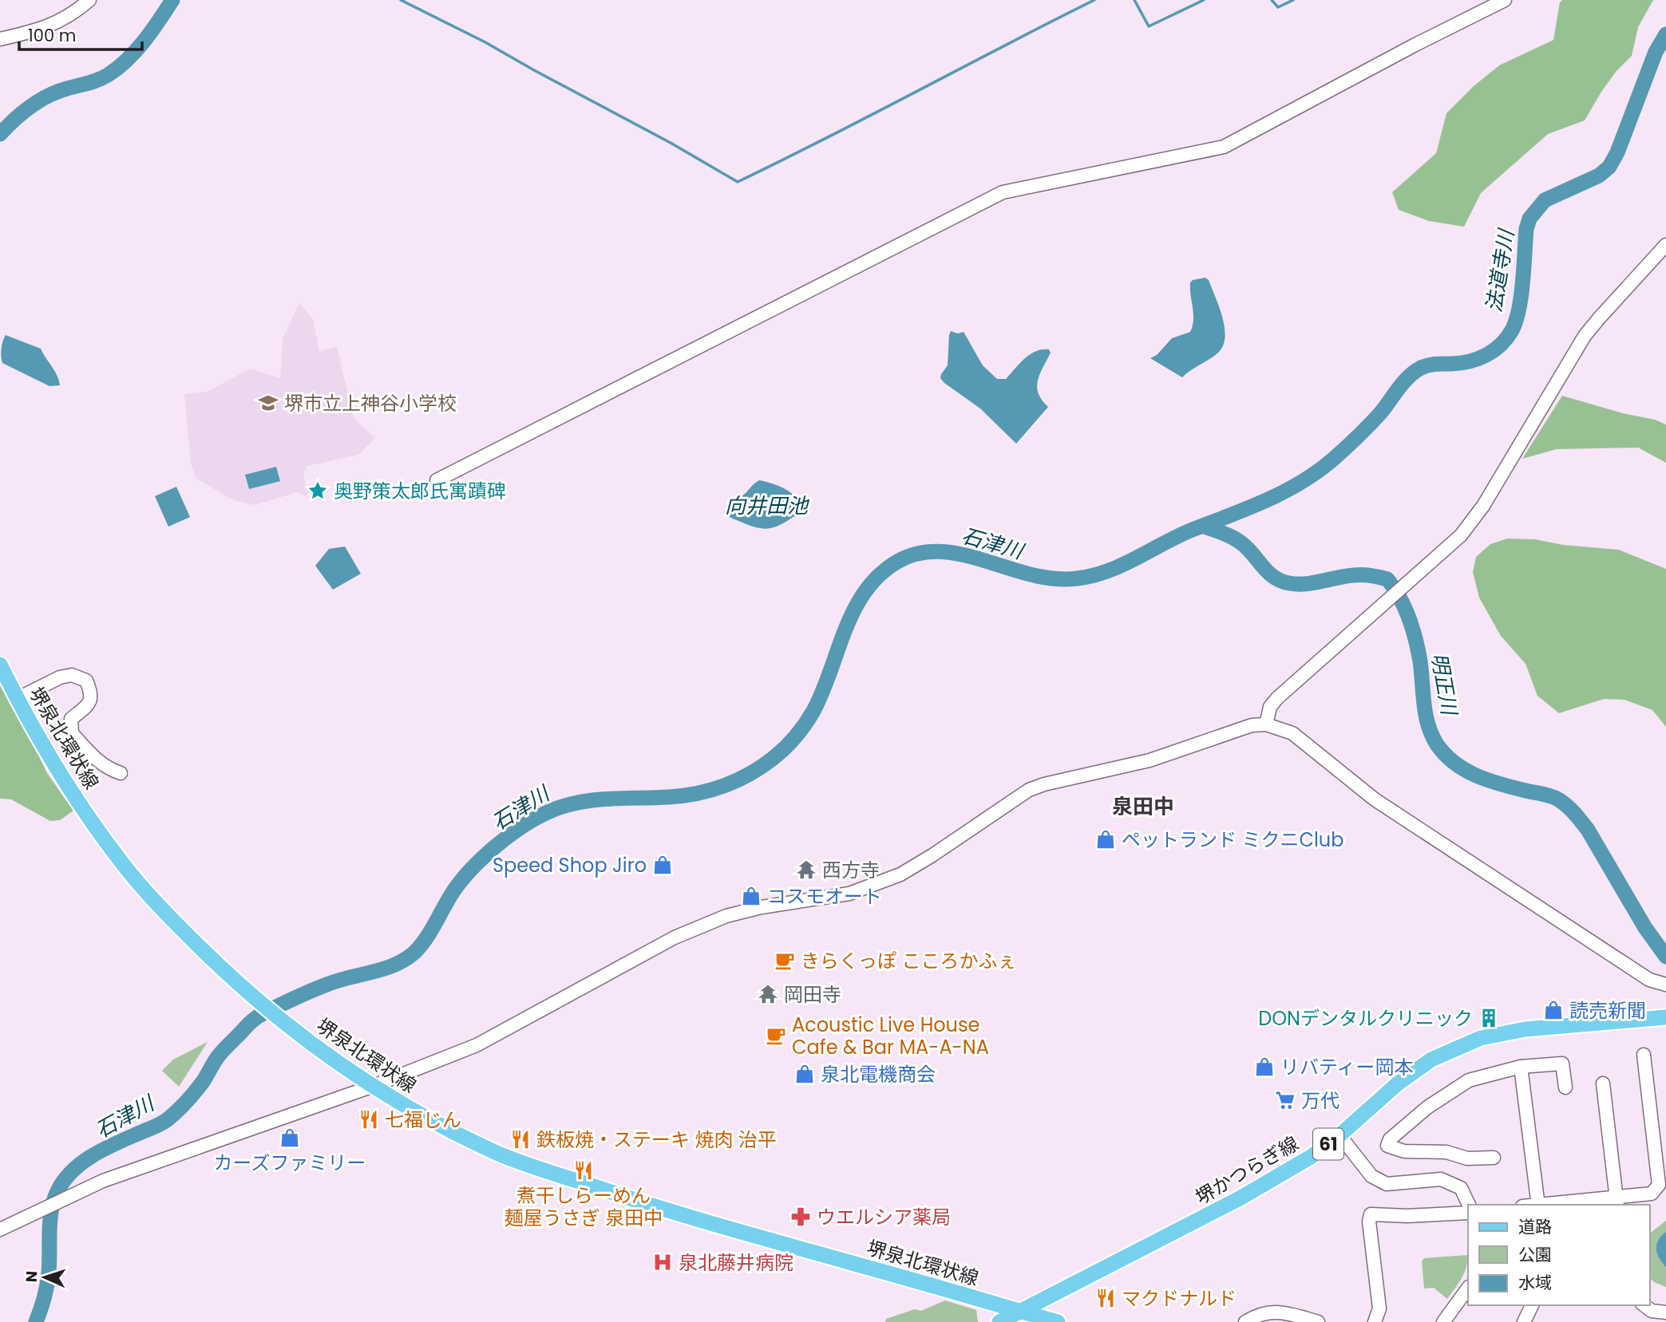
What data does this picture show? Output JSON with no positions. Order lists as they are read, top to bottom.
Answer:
{
  "streets": {
    "main road": ["堺泉北環状線", "61", "堺かつらぎ線"]
  },
  "crossings": [
    ["堺泉北環状線", "堺かつらぎ線"]
  ],
  "districts": ["泉田中"],
  "water": [
    "法道寺川",
    "向井田池",
    "石津川",
    "明正川"
  ],
  "places": {
    "school or university": ["堺市立上神谷小学校"],
    "place": ["奥野策太郎氏寓蹟碑"],
    "shop": [
      "ペットランド ミクニClub",
      "Speed Shop Jiro",
      "コスモオート",
      "読売新聞",
      "リバティー岡本",
      "泉北電機商会",
      "カーズファミリー"
    ],
    "temple": ["西方寺", "岡田寺"],
    "cafe": ["きらくっぽ こころかふぇ", "Acoustic Live House Cafe & Bar MA-A-NA"],
    "building": ["DONデンタルクリニック"],
    "supermarket": ["万代"],
    "restaurant": [
      "七福じん",
      "鉄板焼・ステーキ 焼肉 治平",
      "煮干しらーめん 麺屋うさぎ 泉田中",
      "マクドナルド"
    ],
    "pharmacy": ["ウエルシア薬局"],
    "hospital": ["泉北藤井病院"]
  },
  "legend": ["道路", "公園", "水域"],
  "scale_bar": "100 m",
  "north": "left"
}
